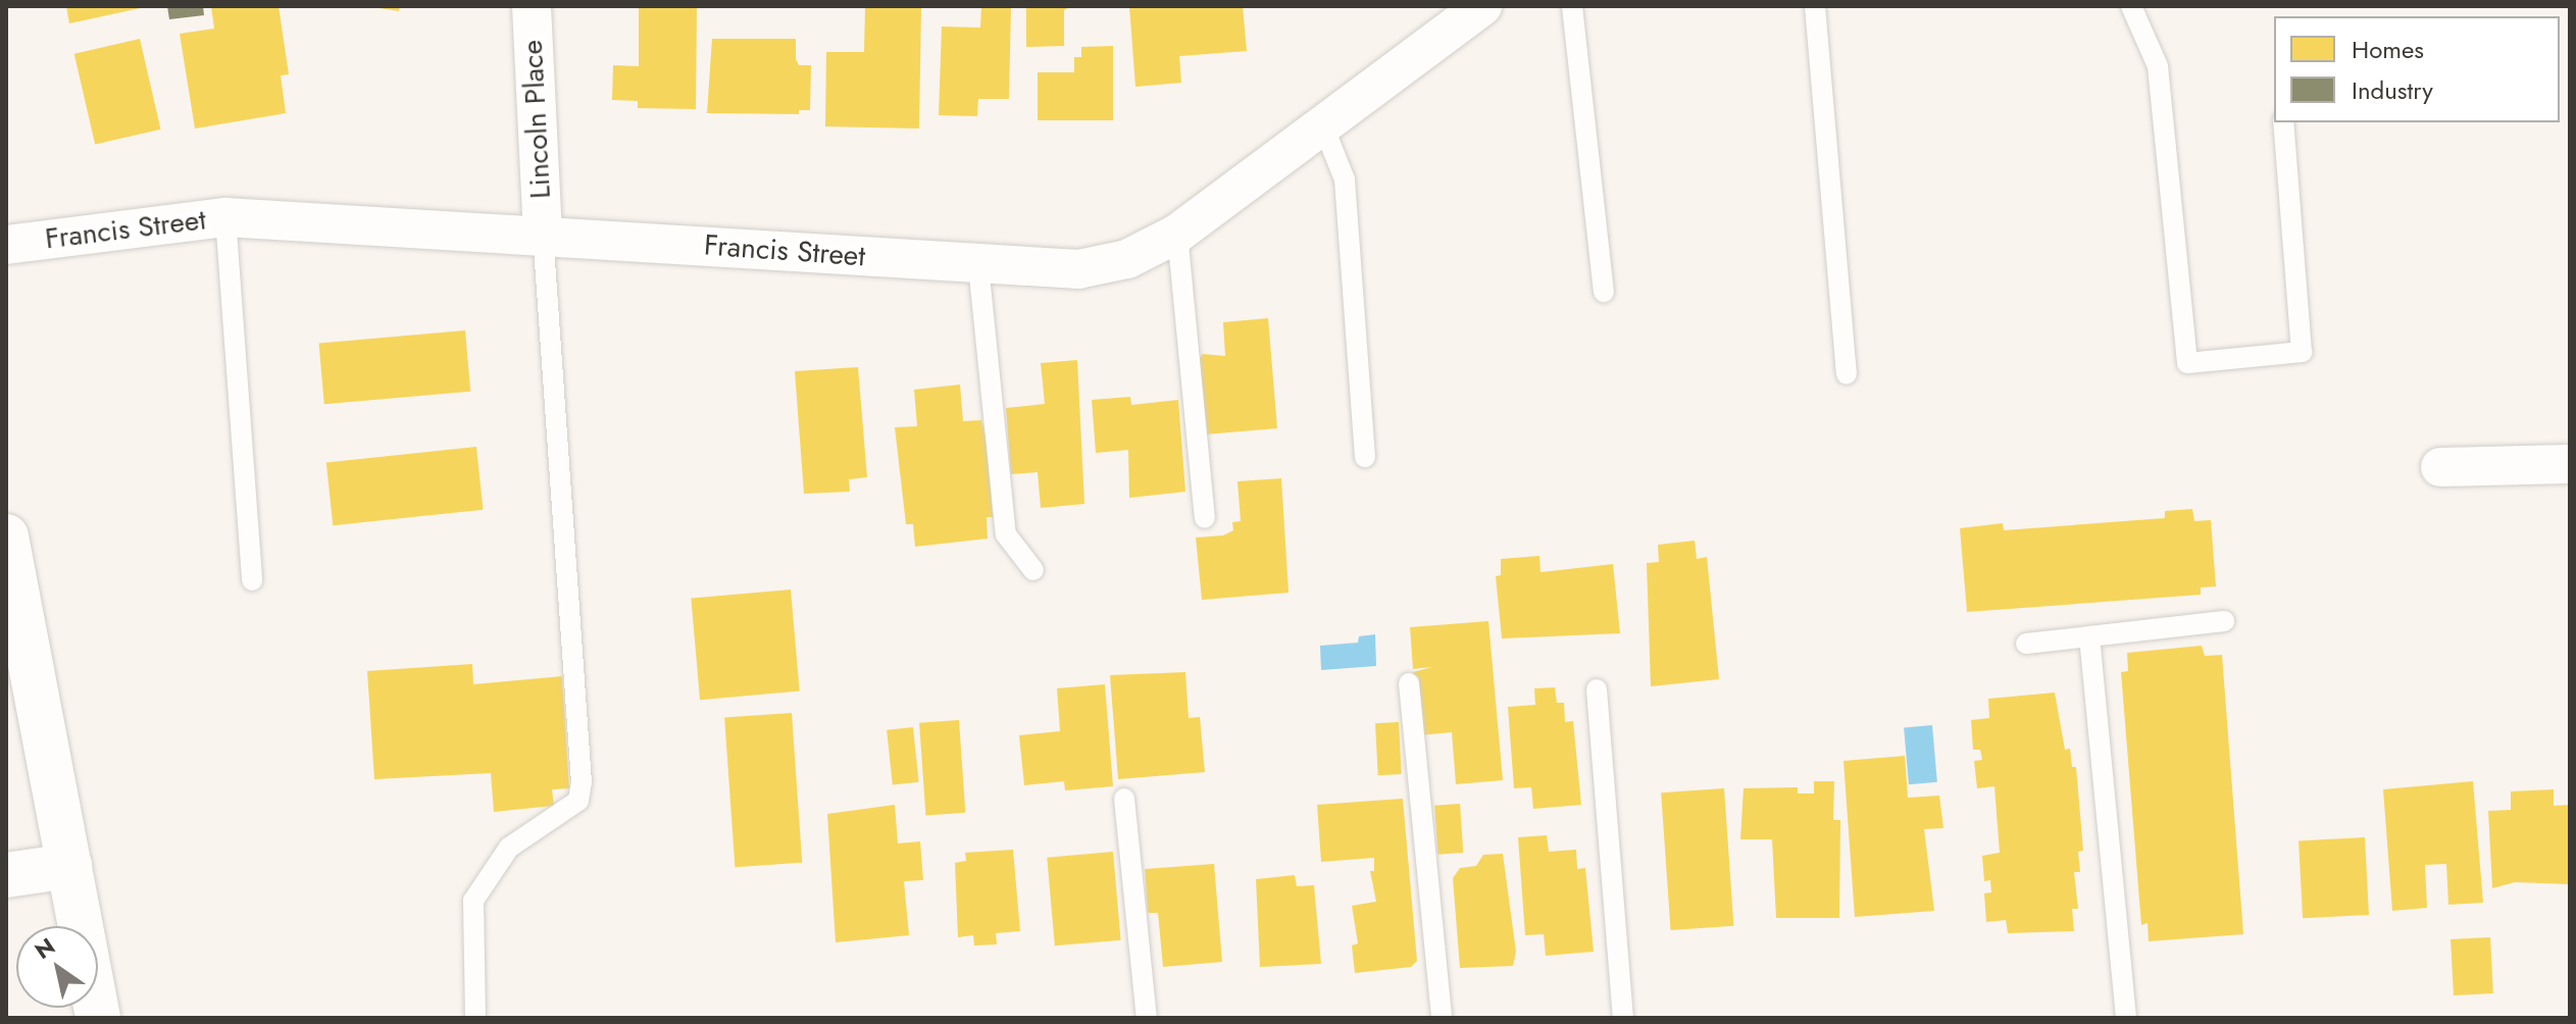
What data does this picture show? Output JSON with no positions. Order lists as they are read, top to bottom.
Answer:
{
  "streets": {
    "street": ["Lincoln Place", "Francis Street"]
  },
  "crossings": [
    ["Lincoln Place", "Francis Street"]
  ],
  "legend": ["Homes", "Industry"],
  "north": "top left"
}
